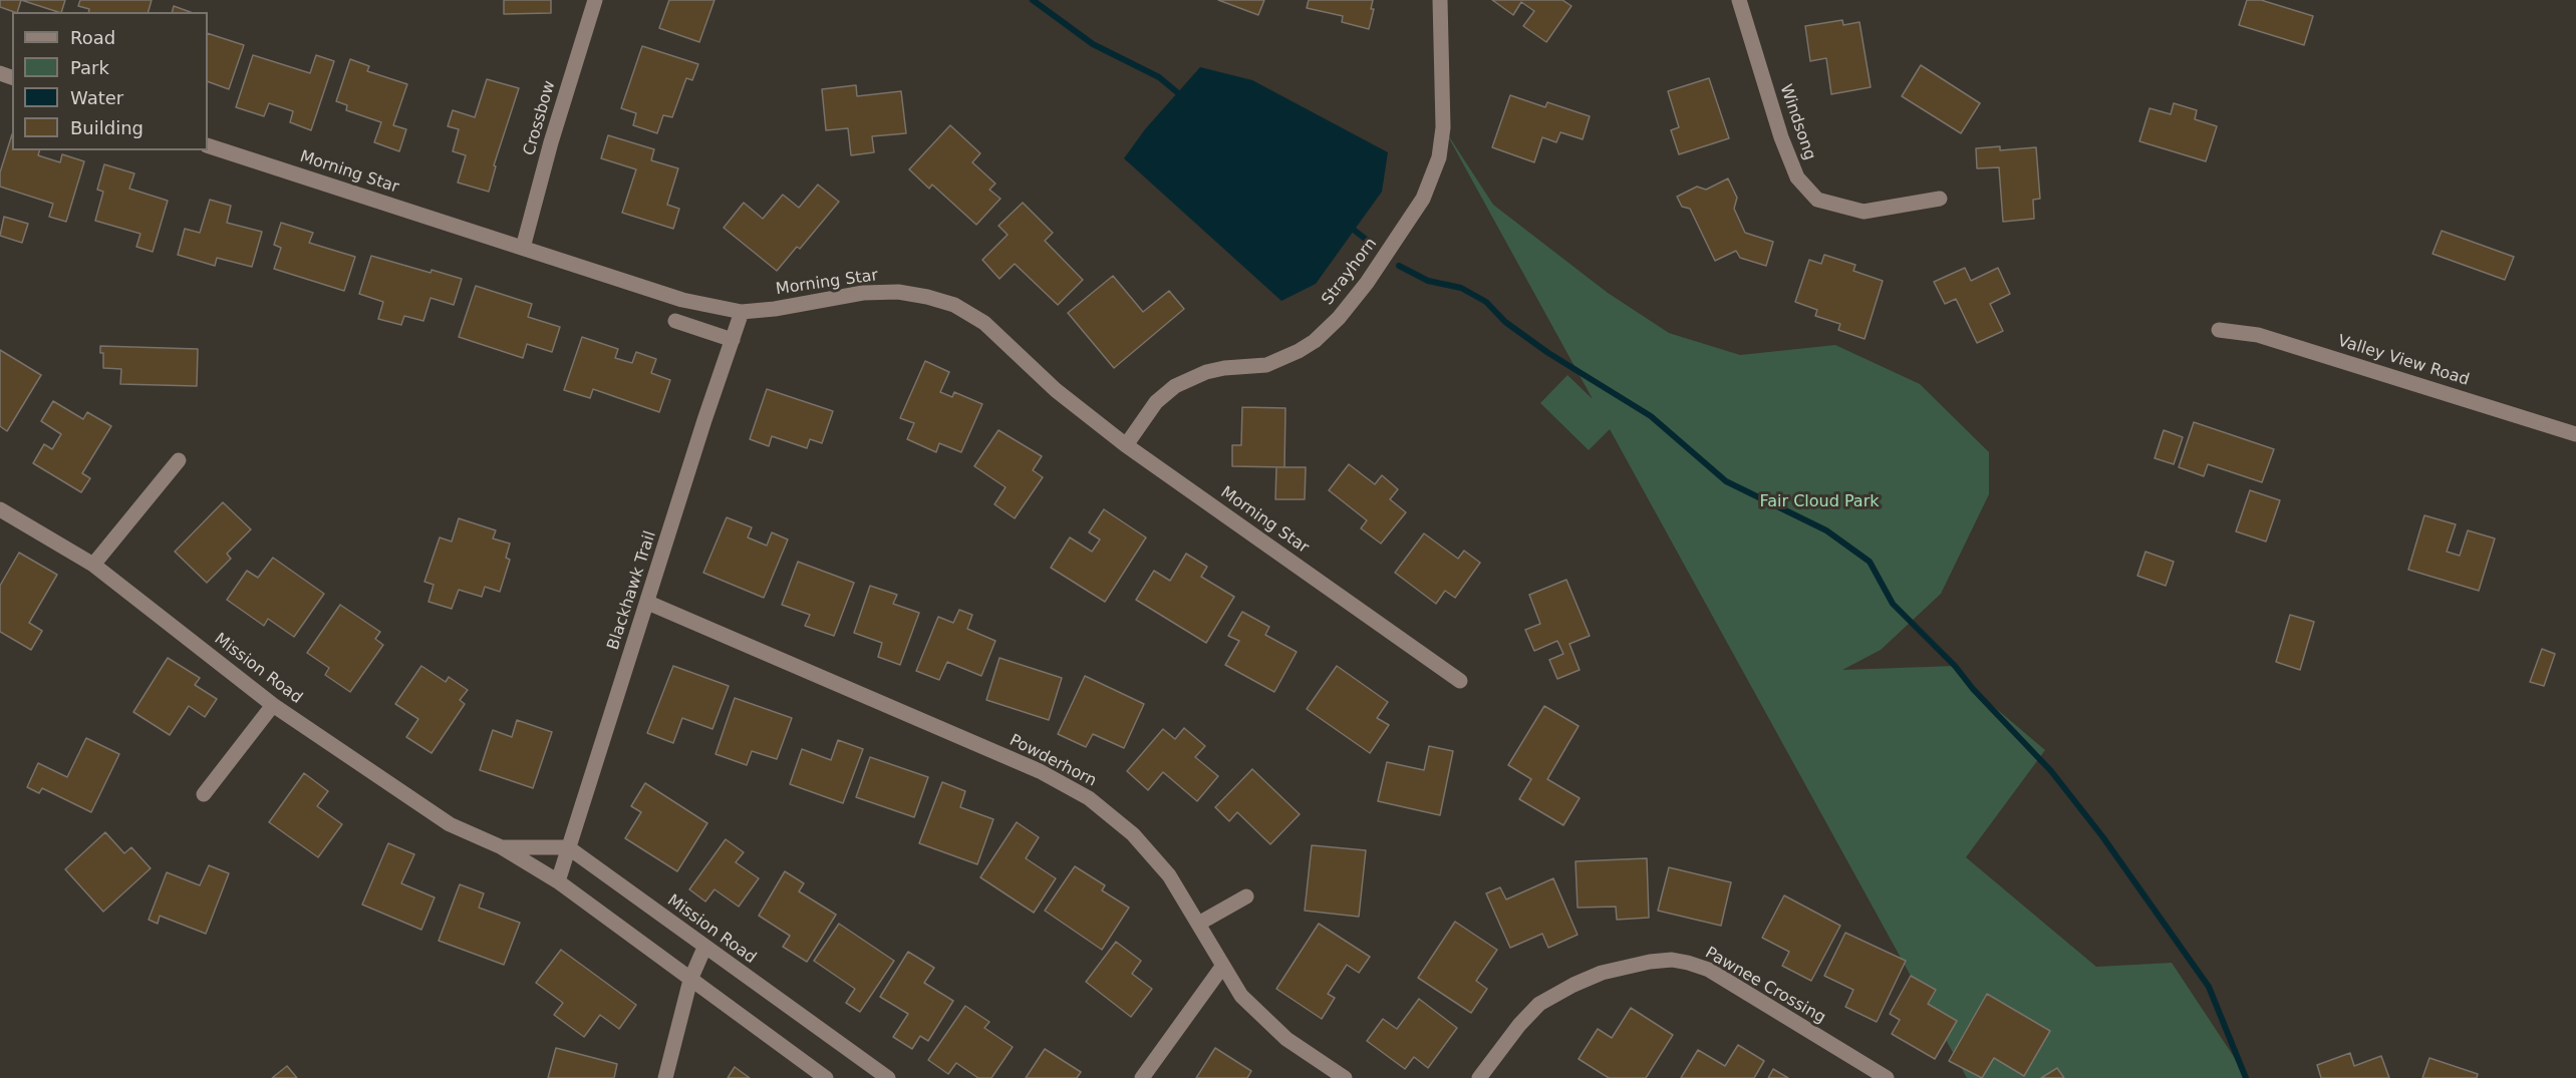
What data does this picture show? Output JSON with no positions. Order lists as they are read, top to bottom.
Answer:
{
  "streets": {
    "street": [
      "Crossbow",
      "Windsong",
      "Morning Star",
      "Strayhorn",
      "Valley View Road",
      "Blackhawk Trail",
      "Mission Road",
      "Powderhorn",
      "Pawnee Crossing"
    ]
  },
  "crossings": [
    ["Crossbow", "Morning Star"],
    ["Morning Star", "Strayhorn"],
    ["Morning Star", "Blackhawk Trail"],
    ["Blackhawk Trail", "Mission Road"],
    ["Blackhawk Trail", "Powderhorn"]
  ],
  "parks": ["Fair Cloud Park"],
  "legend": [
    "Road",
    "Park",
    "Water",
    "Building"
  ]
}
